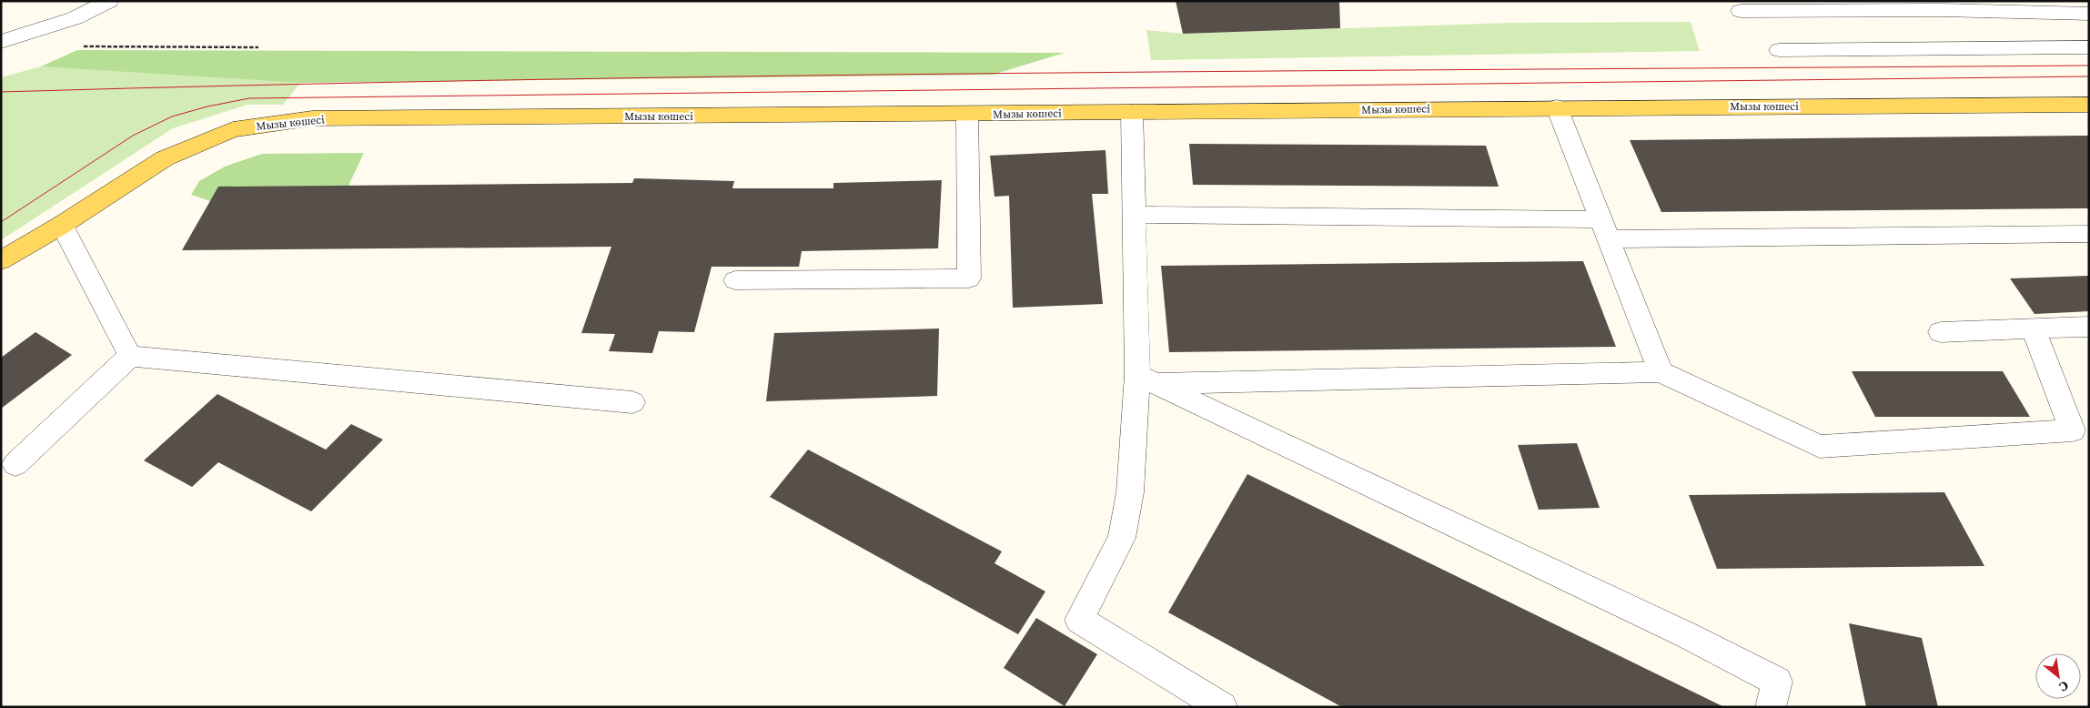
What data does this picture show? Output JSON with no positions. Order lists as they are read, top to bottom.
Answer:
{
  "streets": {
    "main road": ["Мызы көшесі"]
  },
  "north": "bottom right"
}
